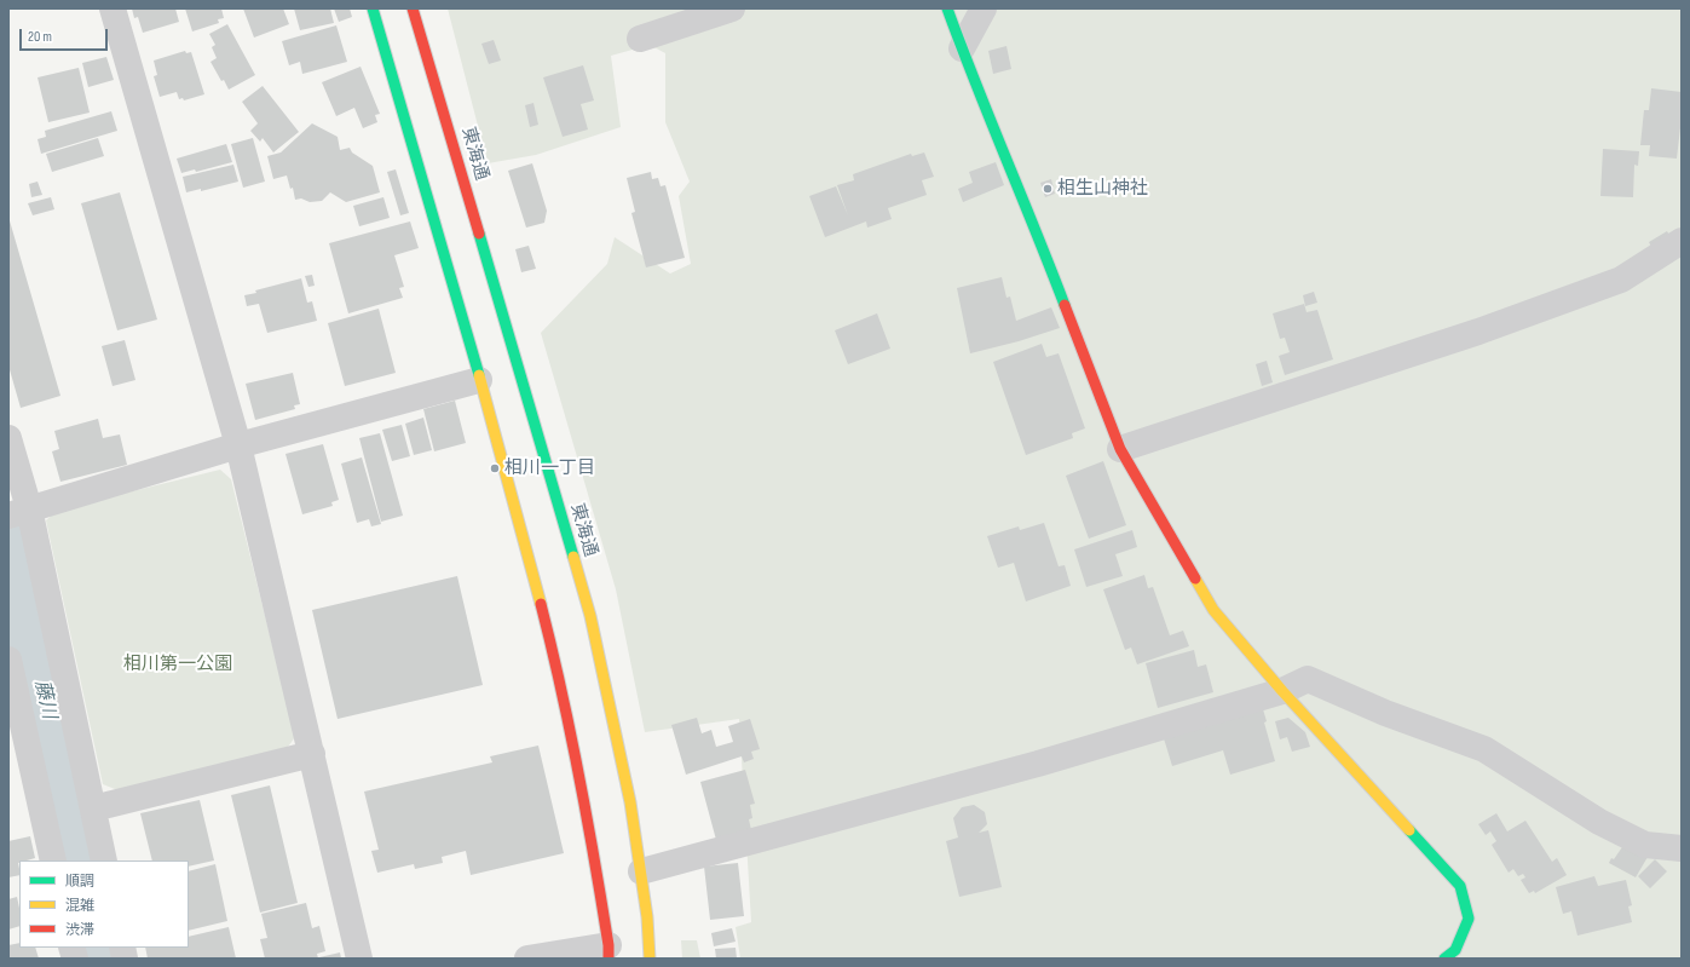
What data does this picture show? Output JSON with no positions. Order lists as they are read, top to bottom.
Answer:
{
  "streets": {
    "main road": ["東海通"]
  },
  "water": ["藤川"],
  "parks": ["相川第一公園"],
  "places": ["相生山神社", "相川一丁目"],
  "legend": ["順調", "混雑", "渋滞"],
  "scale_bar": "20 m"
}
